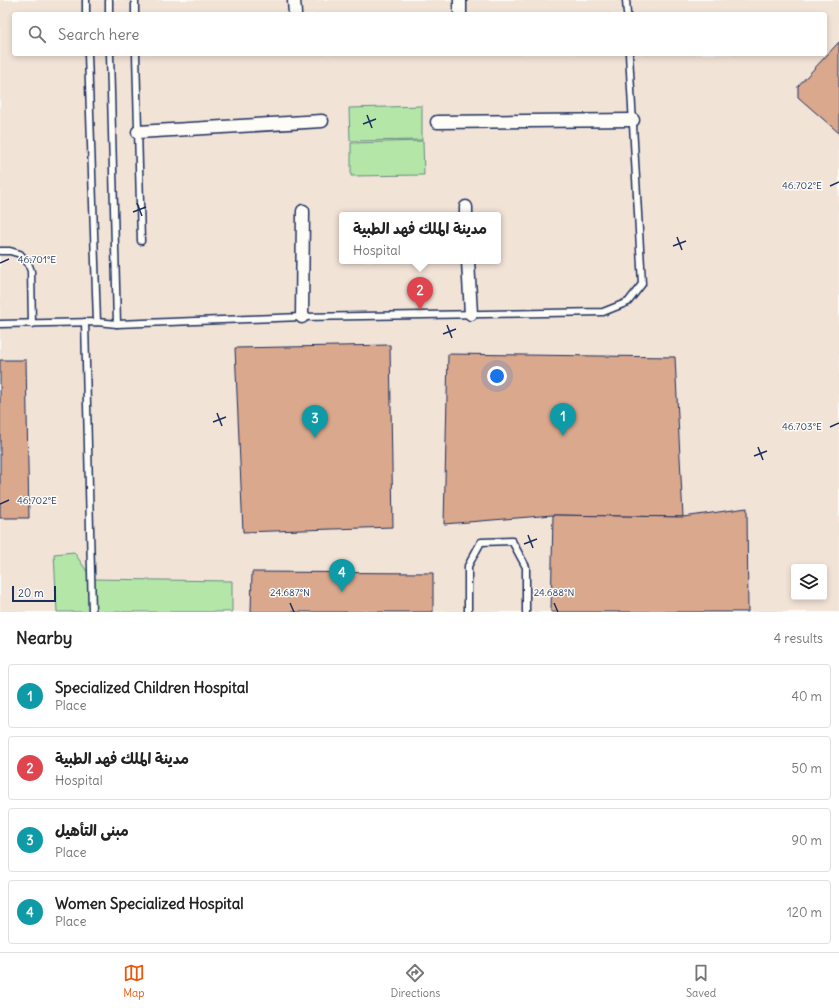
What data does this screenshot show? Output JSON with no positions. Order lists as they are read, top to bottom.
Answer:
{
  "scale_bar": "20 m",
  "page": {
    "search": "Search here",
    "popup": ["مدينة الملك فهد الطبية", "Hospital"],
    "pins": [
      "2",
      "1",
      "3",
      "4"
    ],
    "scale": "20 m",
    "heading": ["Nearby", "4 results"],
    "list": [
      {
        "mark": "1",
        "name": "Specialized Children Hospital",
        "note": "Place",
        "value": "40 m"
      },
      {
        "mark": "2",
        "name": "مدينة الملك فهد الطبية",
        "note": "Hospital",
        "value": "50 m"
      },
      {
        "mark": "3",
        "name": "مبنى التأهيل",
        "note": "Place",
        "value": "90 m"
      },
      {
        "mark": "4",
        "name": "Women Specialized Hospital",
        "note": "Place",
        "value": "120 m"
      }
    ],
    "nav": ["Map", "Directions", "Saved"]
  },
  "coordinates": [
    "46.702°E",
    "46.701°E",
    "46.703°E",
    "24.687°N",
    "24.688°N"
  ]
}
